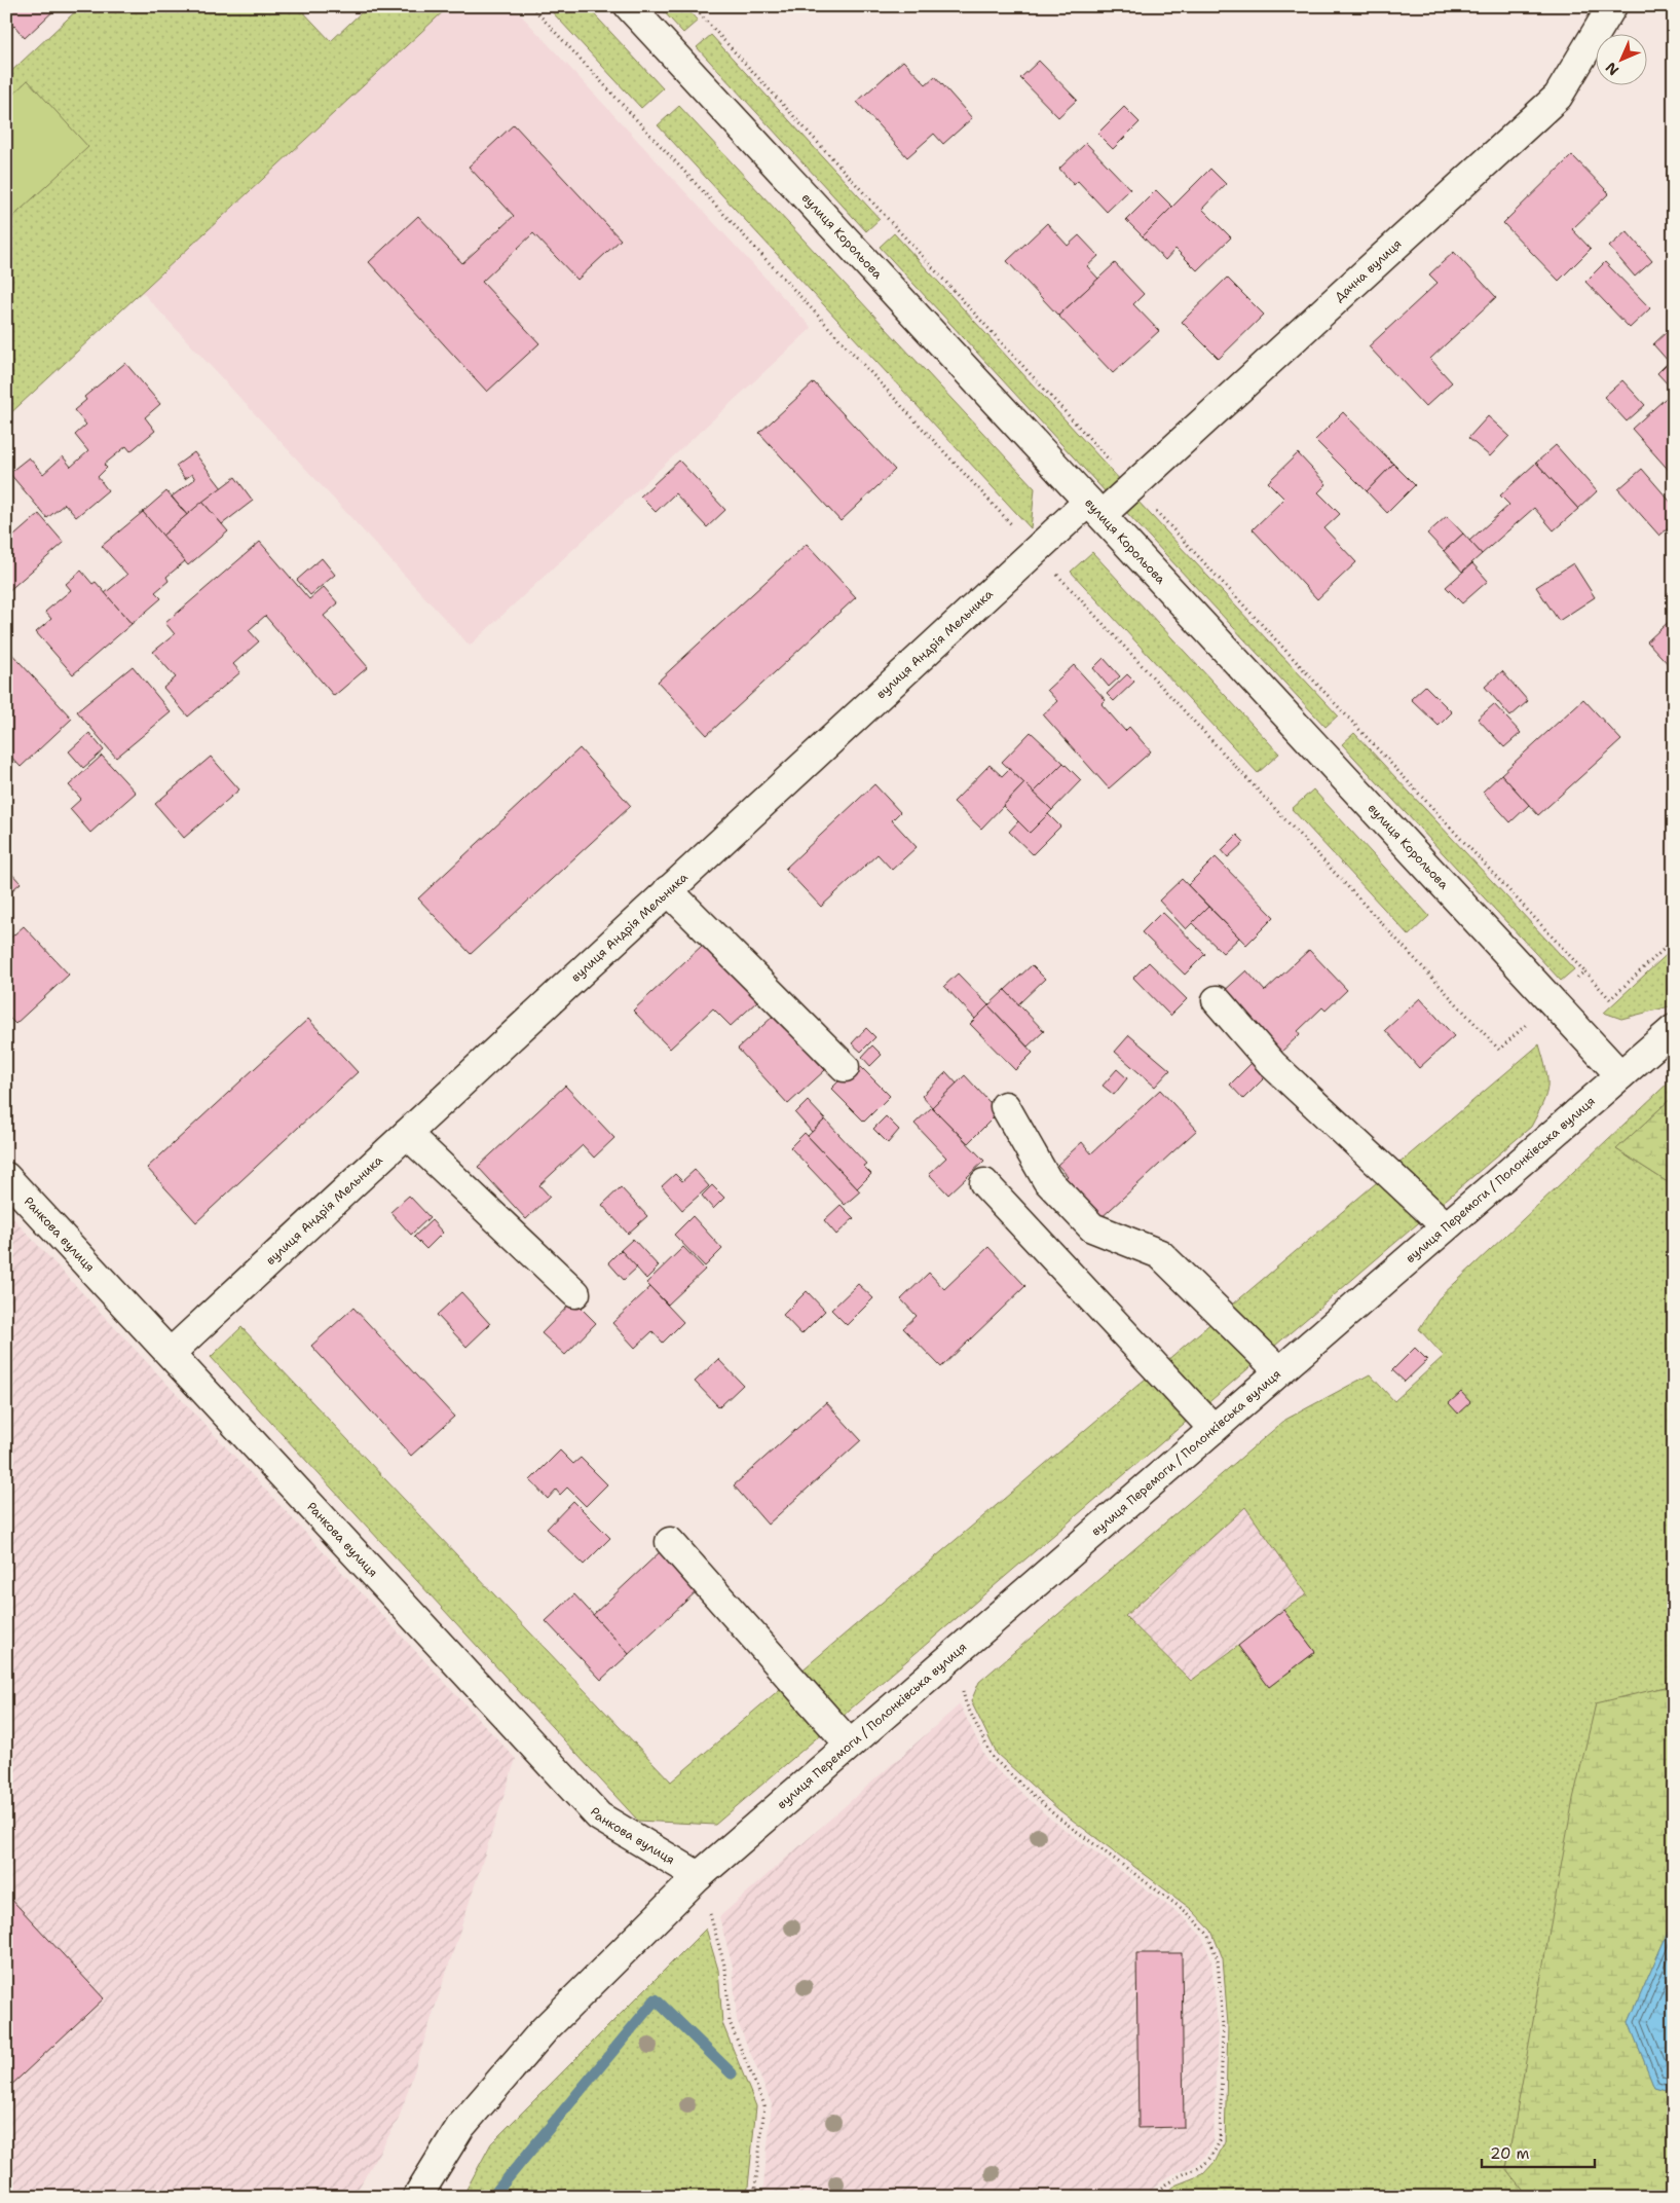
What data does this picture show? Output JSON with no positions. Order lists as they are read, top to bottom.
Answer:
{
  "streets": {
    "street": [
      "вулиця Корольова",
      "Дачна вулиця",
      "вулиця Андрія Мельника",
      "вулиця Перемоги / Полонківська вулиця",
      "Ранкова вулиця"
    ]
  },
  "crossings": [
    ["вулиця Корольова", "Дачна вулиця"],
    ["вулиця Корольова", "вулиця Андрія Мельника"],
    ["вулиця Корольова", "вулиця Перемоги / Полонківська вулиця"],
    ["Дачна вулиця", "вулиця Андрія Мельника"],
    ["вулиця Андрія Мельника", "Ранкова вулиця"],
    ["вулиця Перемоги / Полонківська вулиця", "Ранкова вулиця"]
  ],
  "scale_bar": "20 m",
  "north": "bottom left"
}
